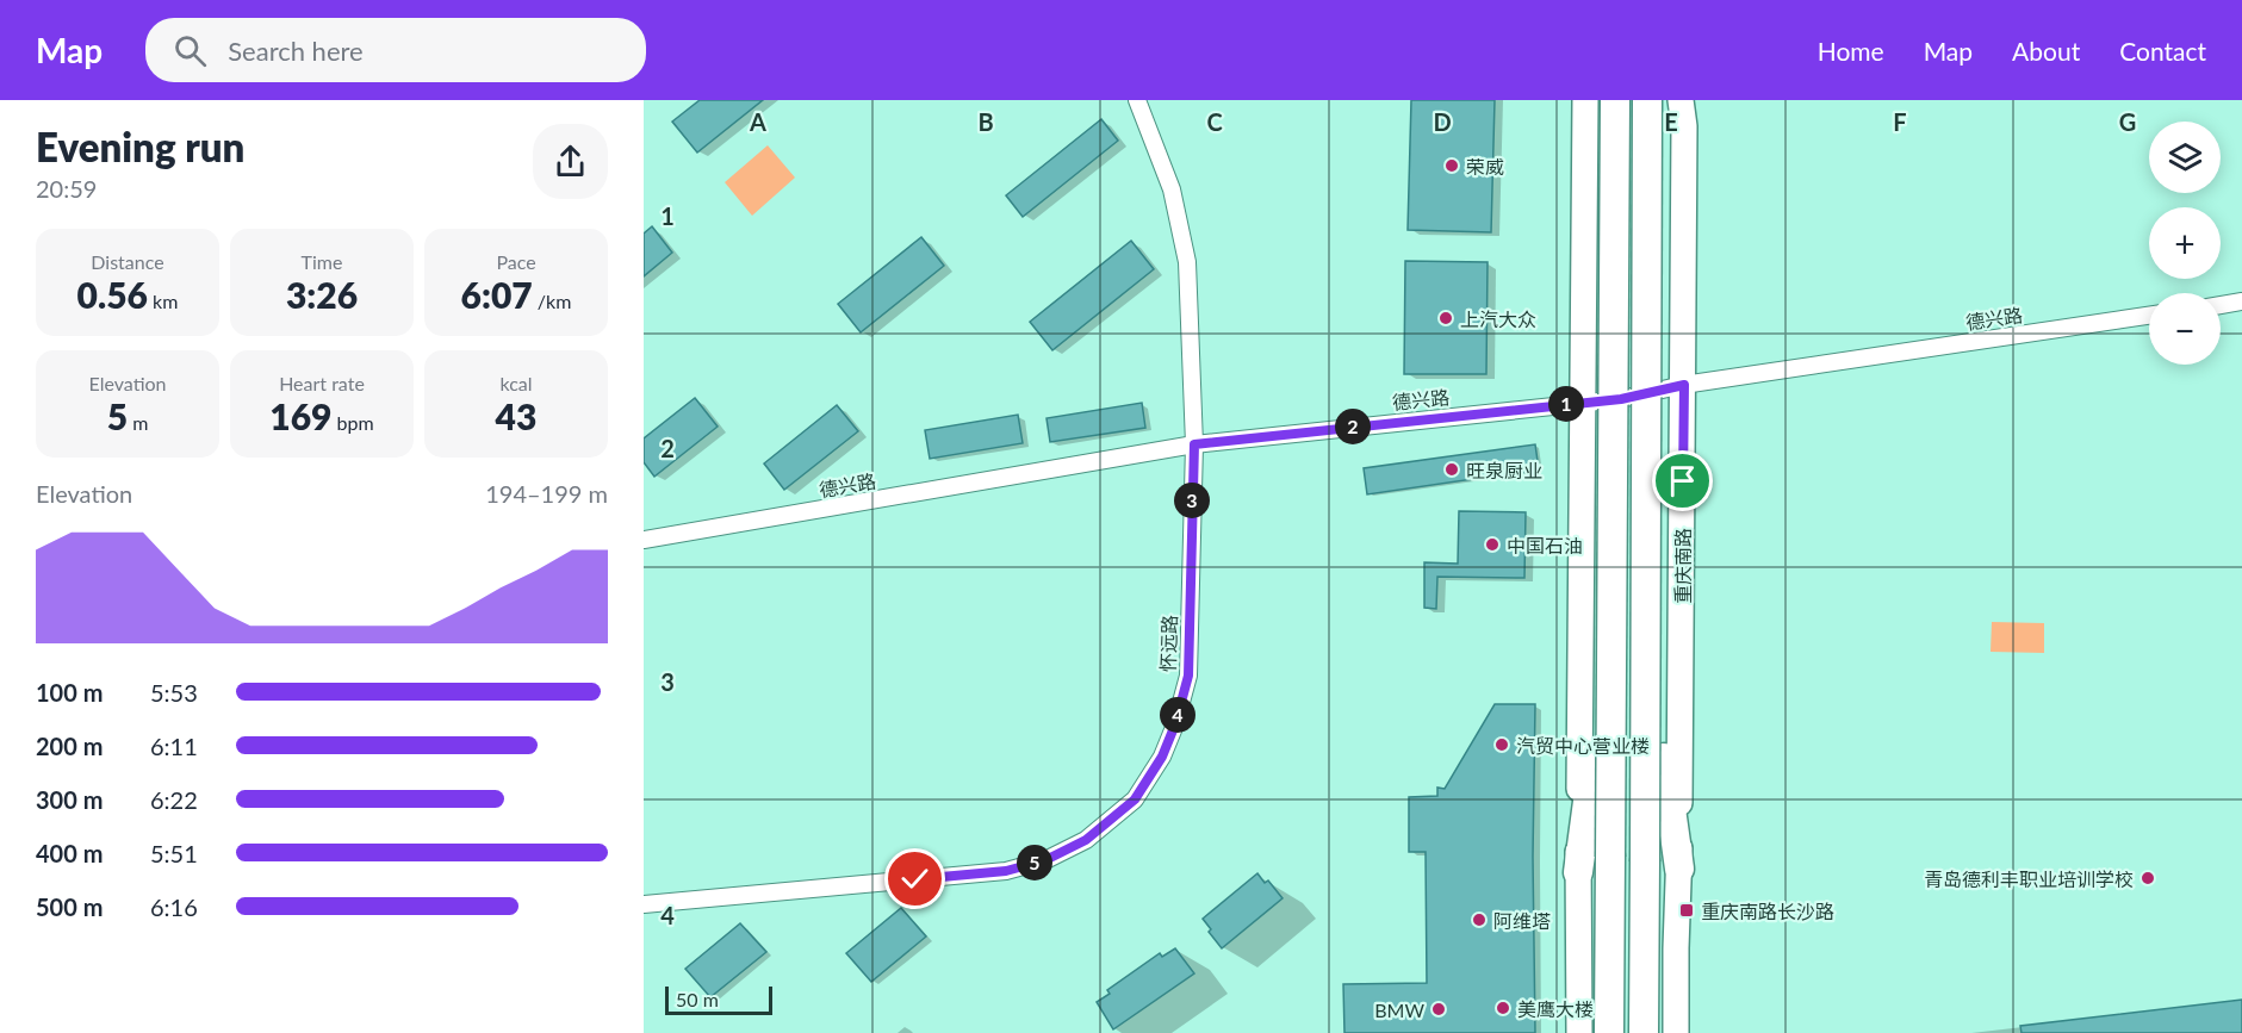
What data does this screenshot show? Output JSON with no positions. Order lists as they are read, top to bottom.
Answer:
{
  "streets": {
    "main road": ["重庆南路"],
    "street": ["德兴路", "怀远路"]
  },
  "crossings": [
    ["德兴路", "重庆南路"],
    ["德兴路", "怀远路"]
  ],
  "places": {
    "other": [
      "荣威",
      "上汽大众",
      "旺泉厨业",
      "中国石油",
      "汽贸中心营业楼",
      "青岛德利丰职业培训学校",
      "阿维塔",
      "美鹰大楼",
      "BMW"
    ],
    "transit": ["重庆南路长沙路"]
  },
  "scale_bar": "50 m",
  "page": {
    "header": "Map",
    "search": "Search here",
    "nav": [
      "Home",
      "Map",
      "About",
      "Contact"
    ],
    "heading": ["Evening run", "20:59"],
    "map_buttons": ["+", "−"],
    "stats": [
      ["Distance", "0.56 km"],
      ["Time", "3:26"],
      ["Pace", "6:07 /km"],
      ["Elevation", "5 m"],
      ["Heart rate", "169 bpm"],
      ["kcal", "43"]
    ],
    "pins": [
      "1",
      "2",
      "3",
      "4",
      "5"
    ],
    "chart": ["Elevation", "194–199 m"],
    "list": [
      {
        "name": "100 m",
        "note": "5:53"
      },
      {
        "name": "200 m",
        "note": "6:11"
      },
      {
        "name": "300 m",
        "note": "6:22"
      },
      {
        "name": "400 m",
        "note": "5:51"
      },
      {
        "name": "500 m",
        "note": "6:16"
      }
    ],
    "scale": "50 m"
  },
  "grid": {
    "columns": [
      "A",
      "B",
      "C",
      "D",
      "E",
      "F",
      "G"
    ],
    "rows": [
      "1",
      "2",
      "3",
      "4"
    ]
  }
}
